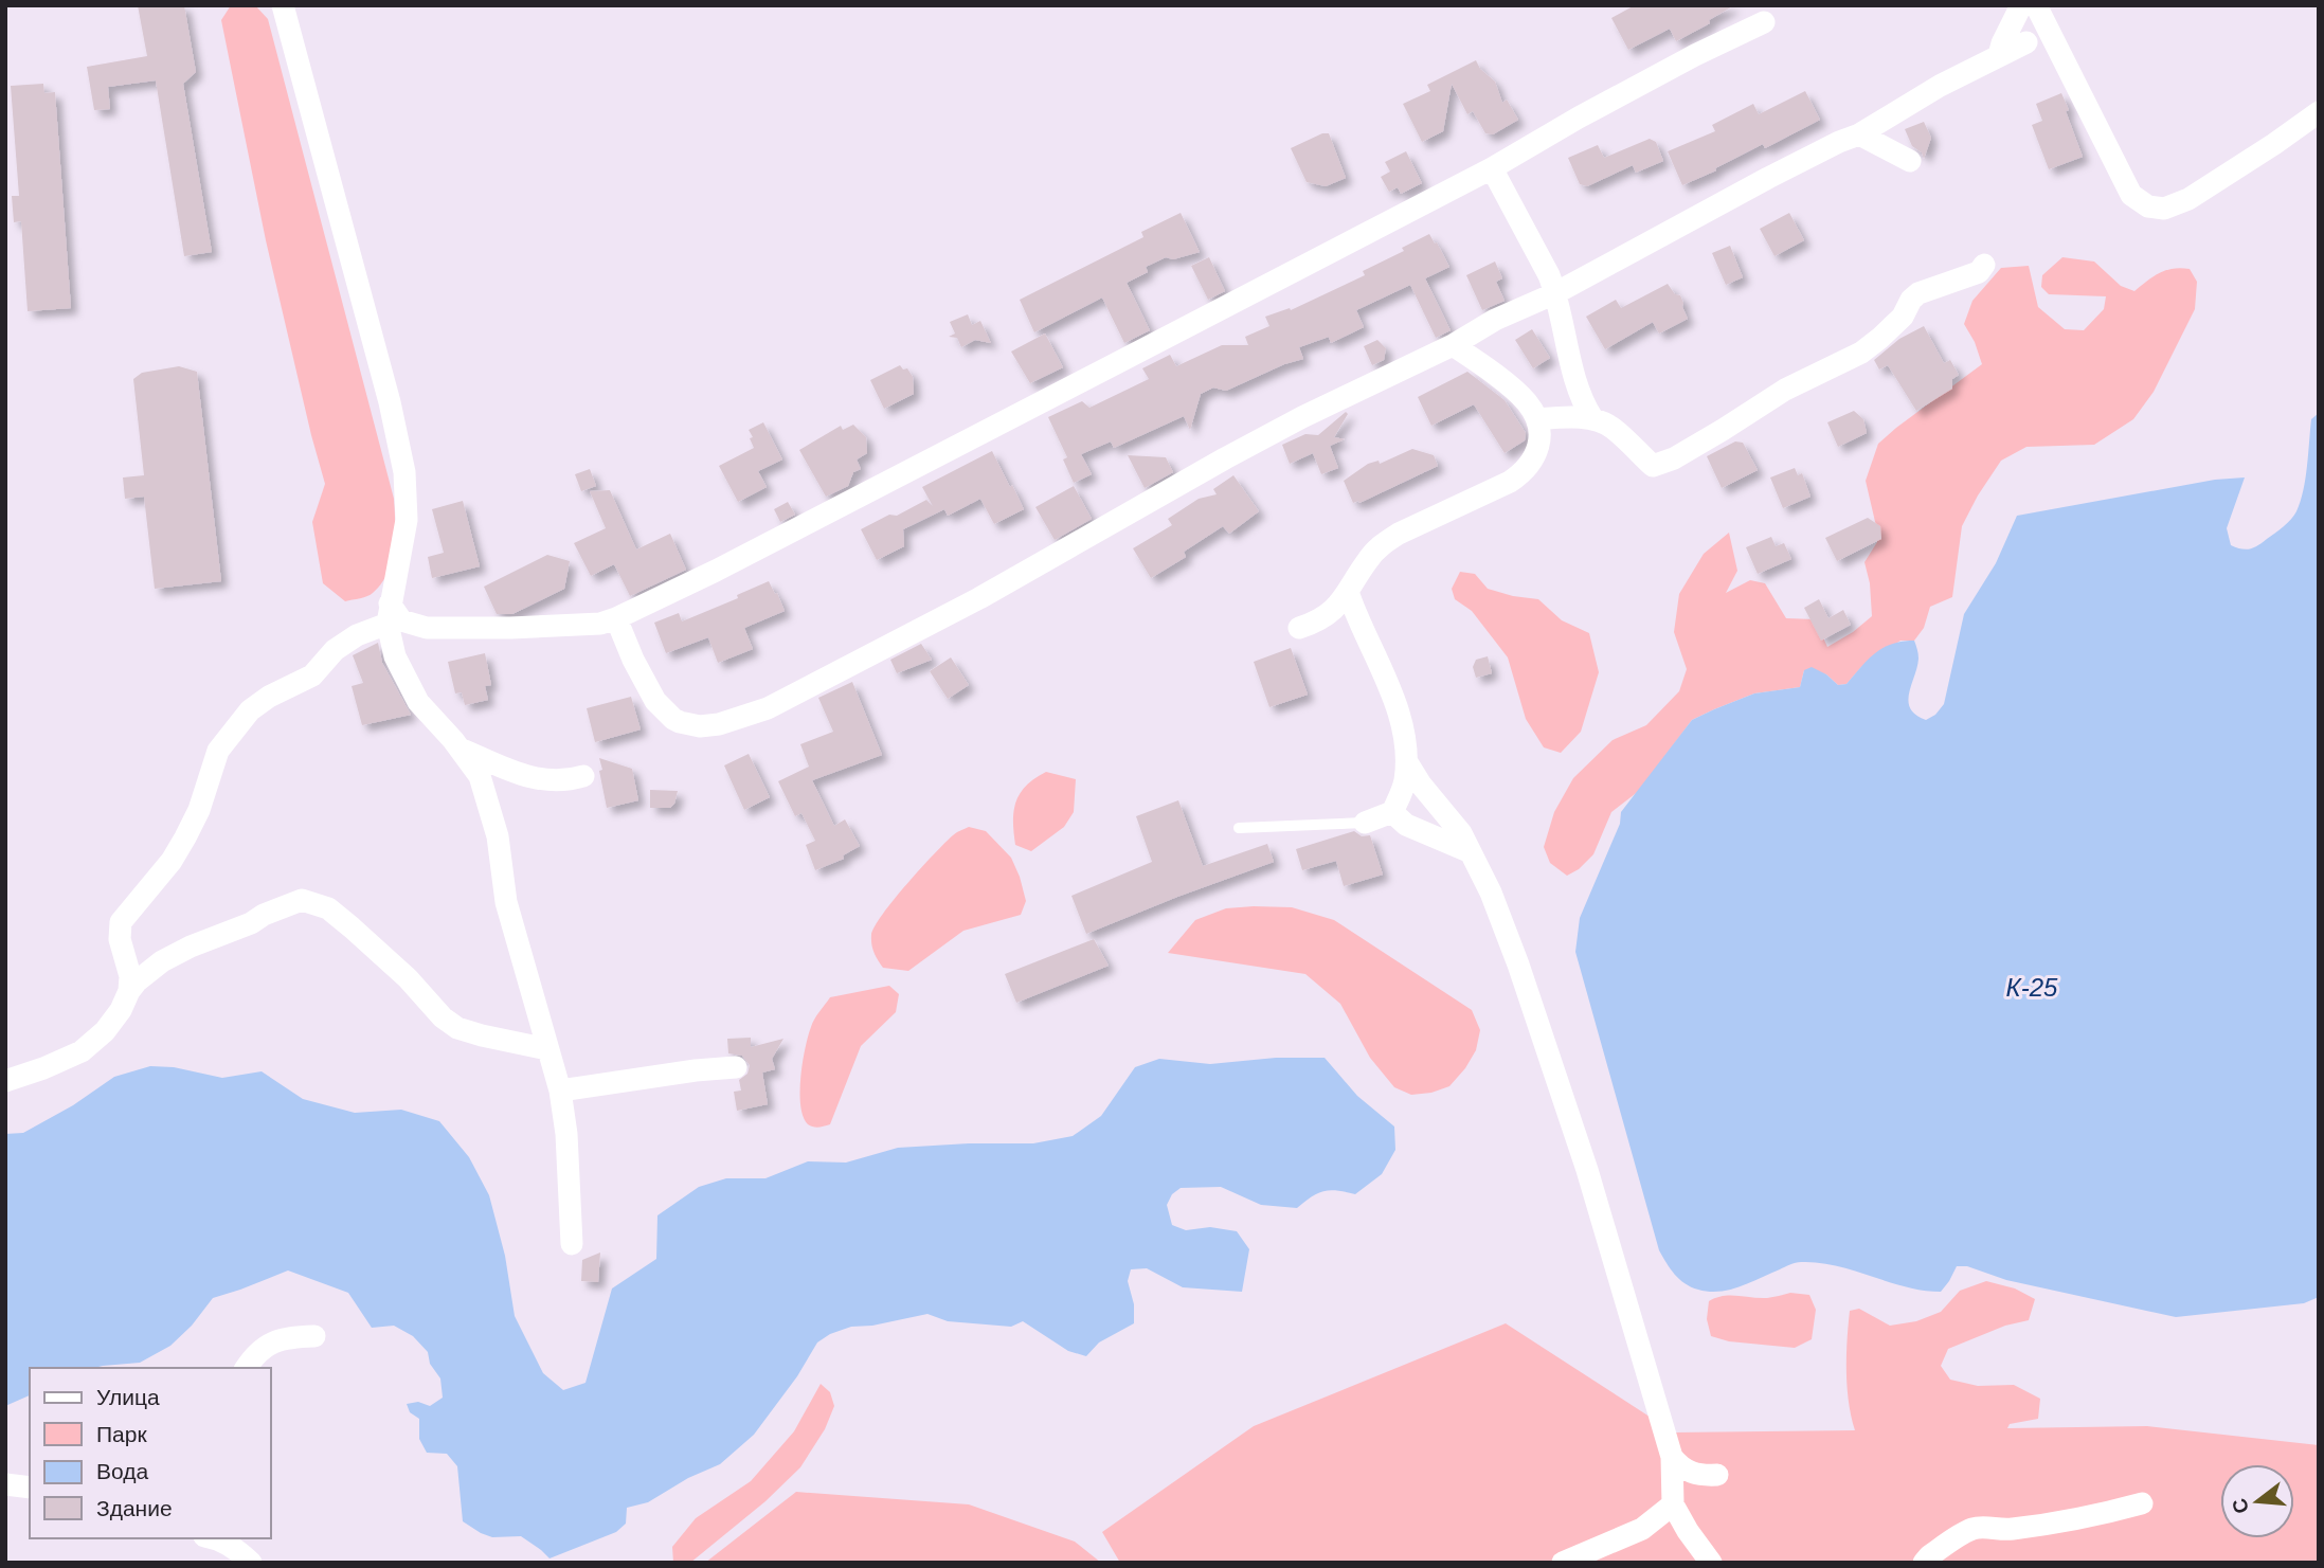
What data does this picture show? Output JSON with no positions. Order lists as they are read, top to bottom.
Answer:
{
  "water": ["К-25"],
  "legend": [
    "Улица",
    "Парк",
    "Вода",
    "Здание"
  ],
  "north": "left"
}
